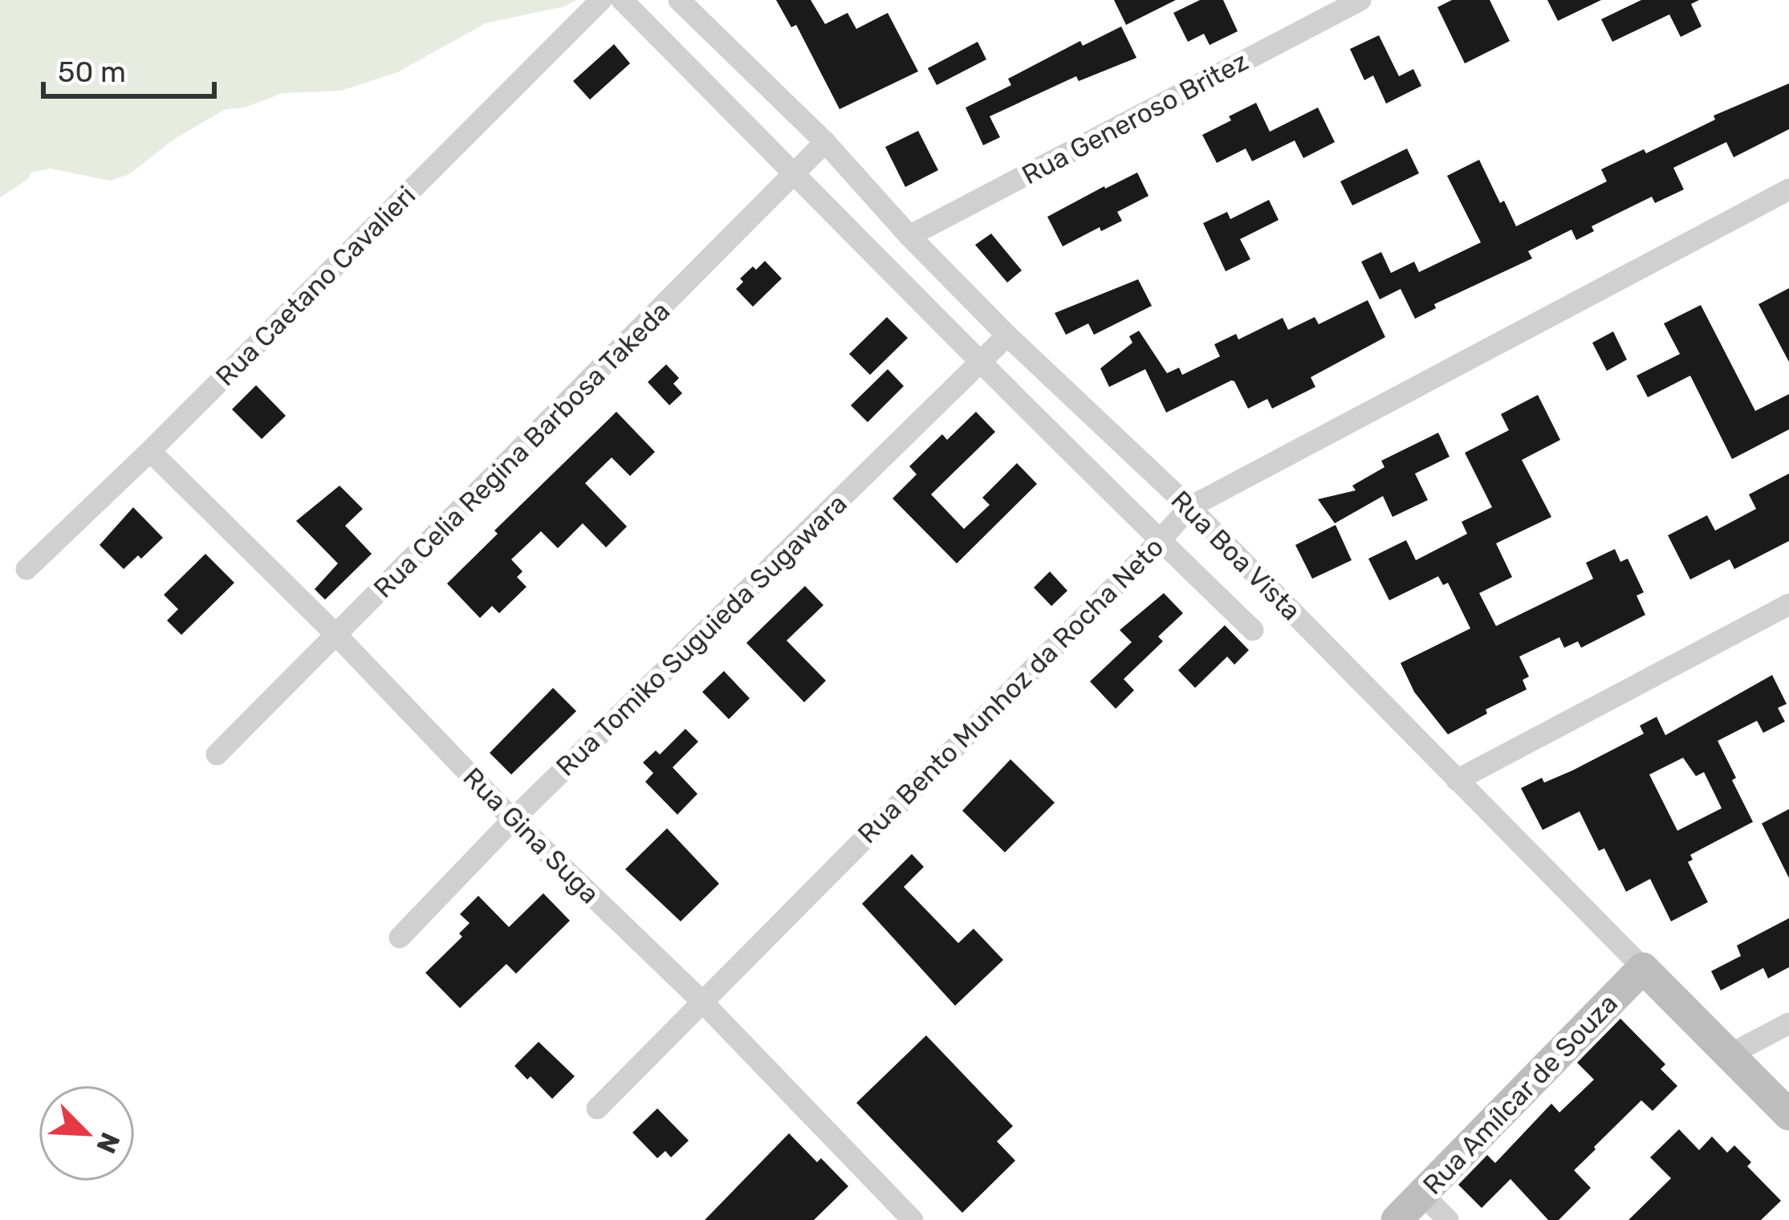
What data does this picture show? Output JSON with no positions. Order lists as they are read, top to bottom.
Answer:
{
  "streets": {
    "street": [
      "Rua Generoso Britez",
      "Rua Caetano Cavalieri",
      "Rua Celia Regina Barbosa Takeda",
      "Rua Boa Vista",
      "Rua Tomiko Suguieda Sugawara",
      "Rua Bento Munhoz da Rocha Neto",
      "Rua Gina Suga",
      "Rua Amílcar de Souza"
    ]
  },
  "crossings": [
    ["Rua Generoso Britez", "Rua Boa Vista"],
    ["Rua Caetano Cavalieri", "Rua Gina Suga"],
    ["Rua Celia Regina Barbosa Takeda", "Rua Boa Vista"],
    ["Rua Celia Regina Barbosa Takeda", "Rua Gina Suga"],
    ["Rua Boa Vista", "Rua Tomiko Suguieda Sugawara"],
    ["Rua Boa Vista", "Rua Bento Munhoz da Rocha Neto"],
    ["Rua Boa Vista", "Rua Amílcar de Souza"],
    ["Rua Tomiko Suguieda Sugawara", "Rua Gina Suga"],
    ["Rua Bento Munhoz da Rocha Neto", "Rua Gina Suga"]
  ],
  "scale_bar": "50 m",
  "north": "bottom right"
}
